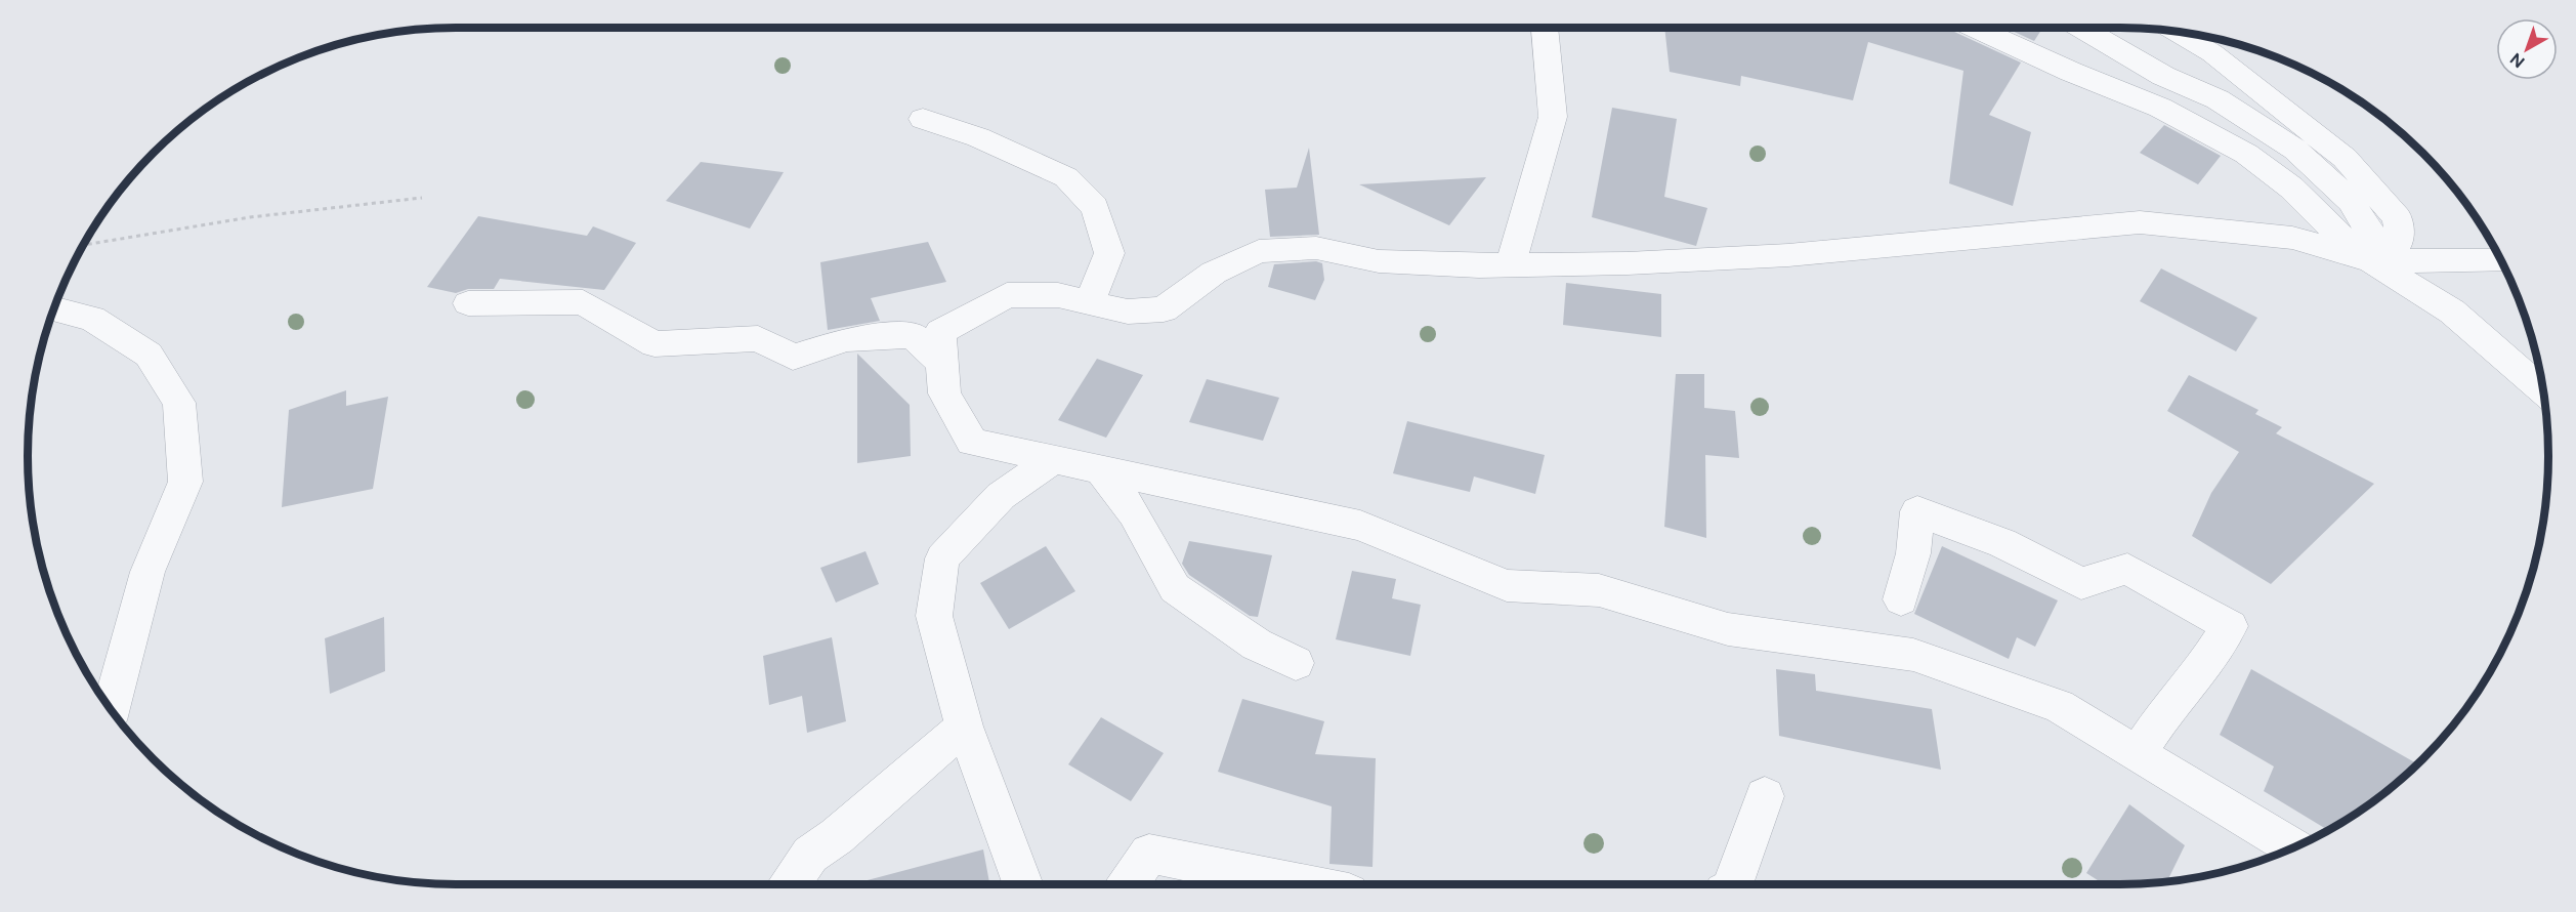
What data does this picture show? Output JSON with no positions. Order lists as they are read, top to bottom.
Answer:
{
  "north": "bottom left"
}
